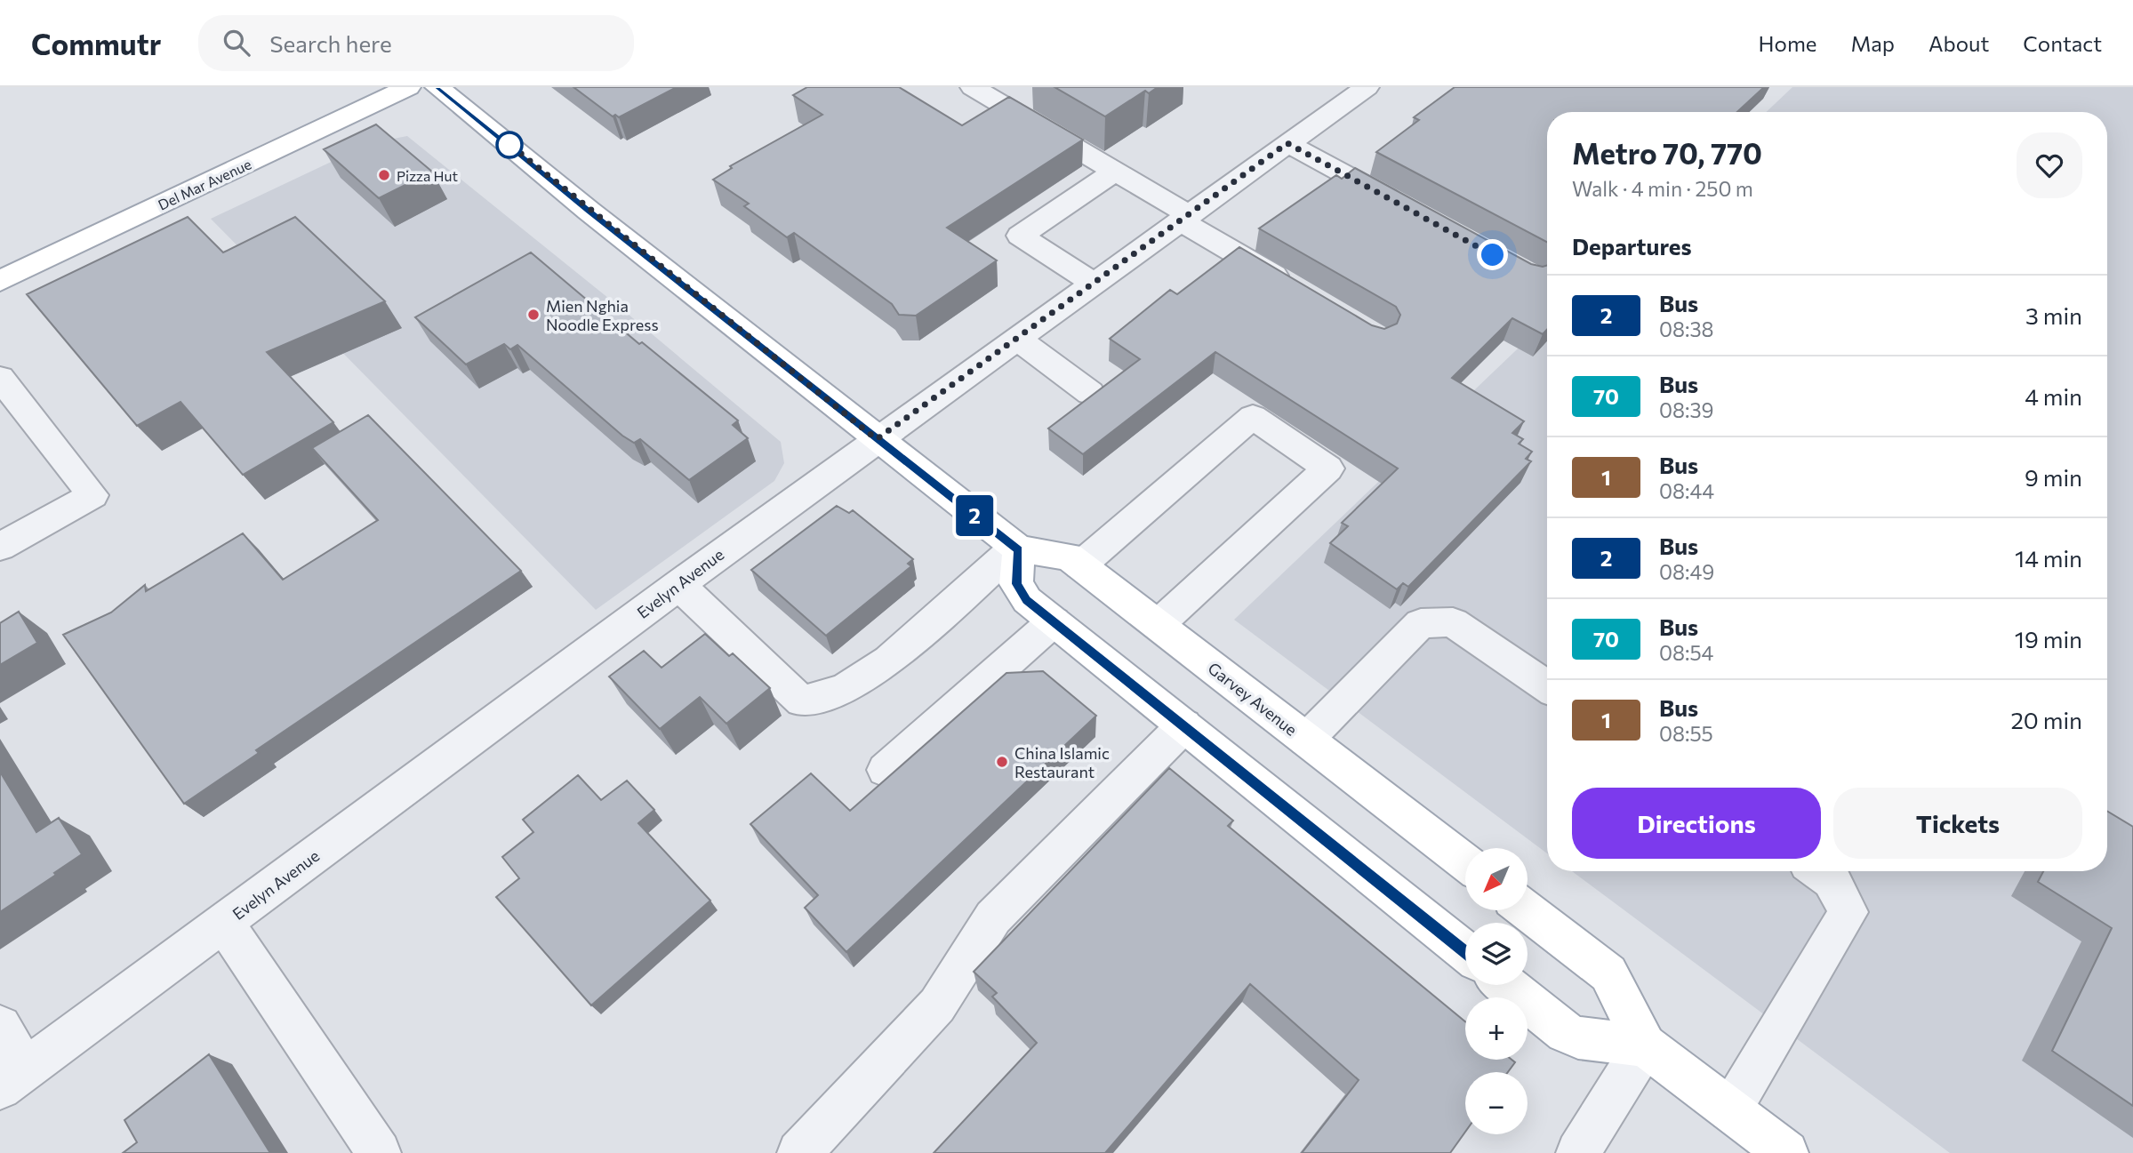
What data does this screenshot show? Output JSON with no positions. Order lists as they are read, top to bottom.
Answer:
{
  "streets": {
    "main road": ["Del Mar Avenue", "Garvey Avenue"],
    "street": ["Evelyn Avenue"]
  },
  "crossings": [
    ["Evelyn Avenue", "Garvey Avenue"]
  ],
  "places": ["Pizza Hut", "Mien Nghia Noodle Express", "China Islamic Restaurant"],
  "lines": ["bus line 2"],
  "north": "bottom left",
  "page": {
    "header": "Commutr",
    "search": "Search here",
    "nav": [
      "Home",
      "Map",
      "About",
      "Contact"
    ],
    "on_map": "2",
    "heading": [
      ["Metro 70, 770", "Walk · 4 min · 250 m"],
      "Departures"
    ],
    "list": [
      {
        "mark": "2",
        "name": "Bus",
        "note": "08:38",
        "value": "3 min"
      },
      {
        "mark": "70",
        "name": "Bus",
        "note": "08:39",
        "value": "4 min"
      },
      {
        "mark": "1",
        "name": "Bus",
        "note": "08:44",
        "value": "9 min"
      },
      {
        "mark": "2",
        "name": "Bus",
        "note": "08:49",
        "value": "14 min"
      },
      {
        "mark": "70",
        "name": "Bus",
        "note": "08:54",
        "value": "19 min"
      },
      {
        "mark": "1",
        "name": "Bus",
        "note": "08:55",
        "value": "20 min"
      }
    ],
    "buttons": ["Directions", "Tickets"],
    "map_buttons": ["+", "−"]
  }
}
